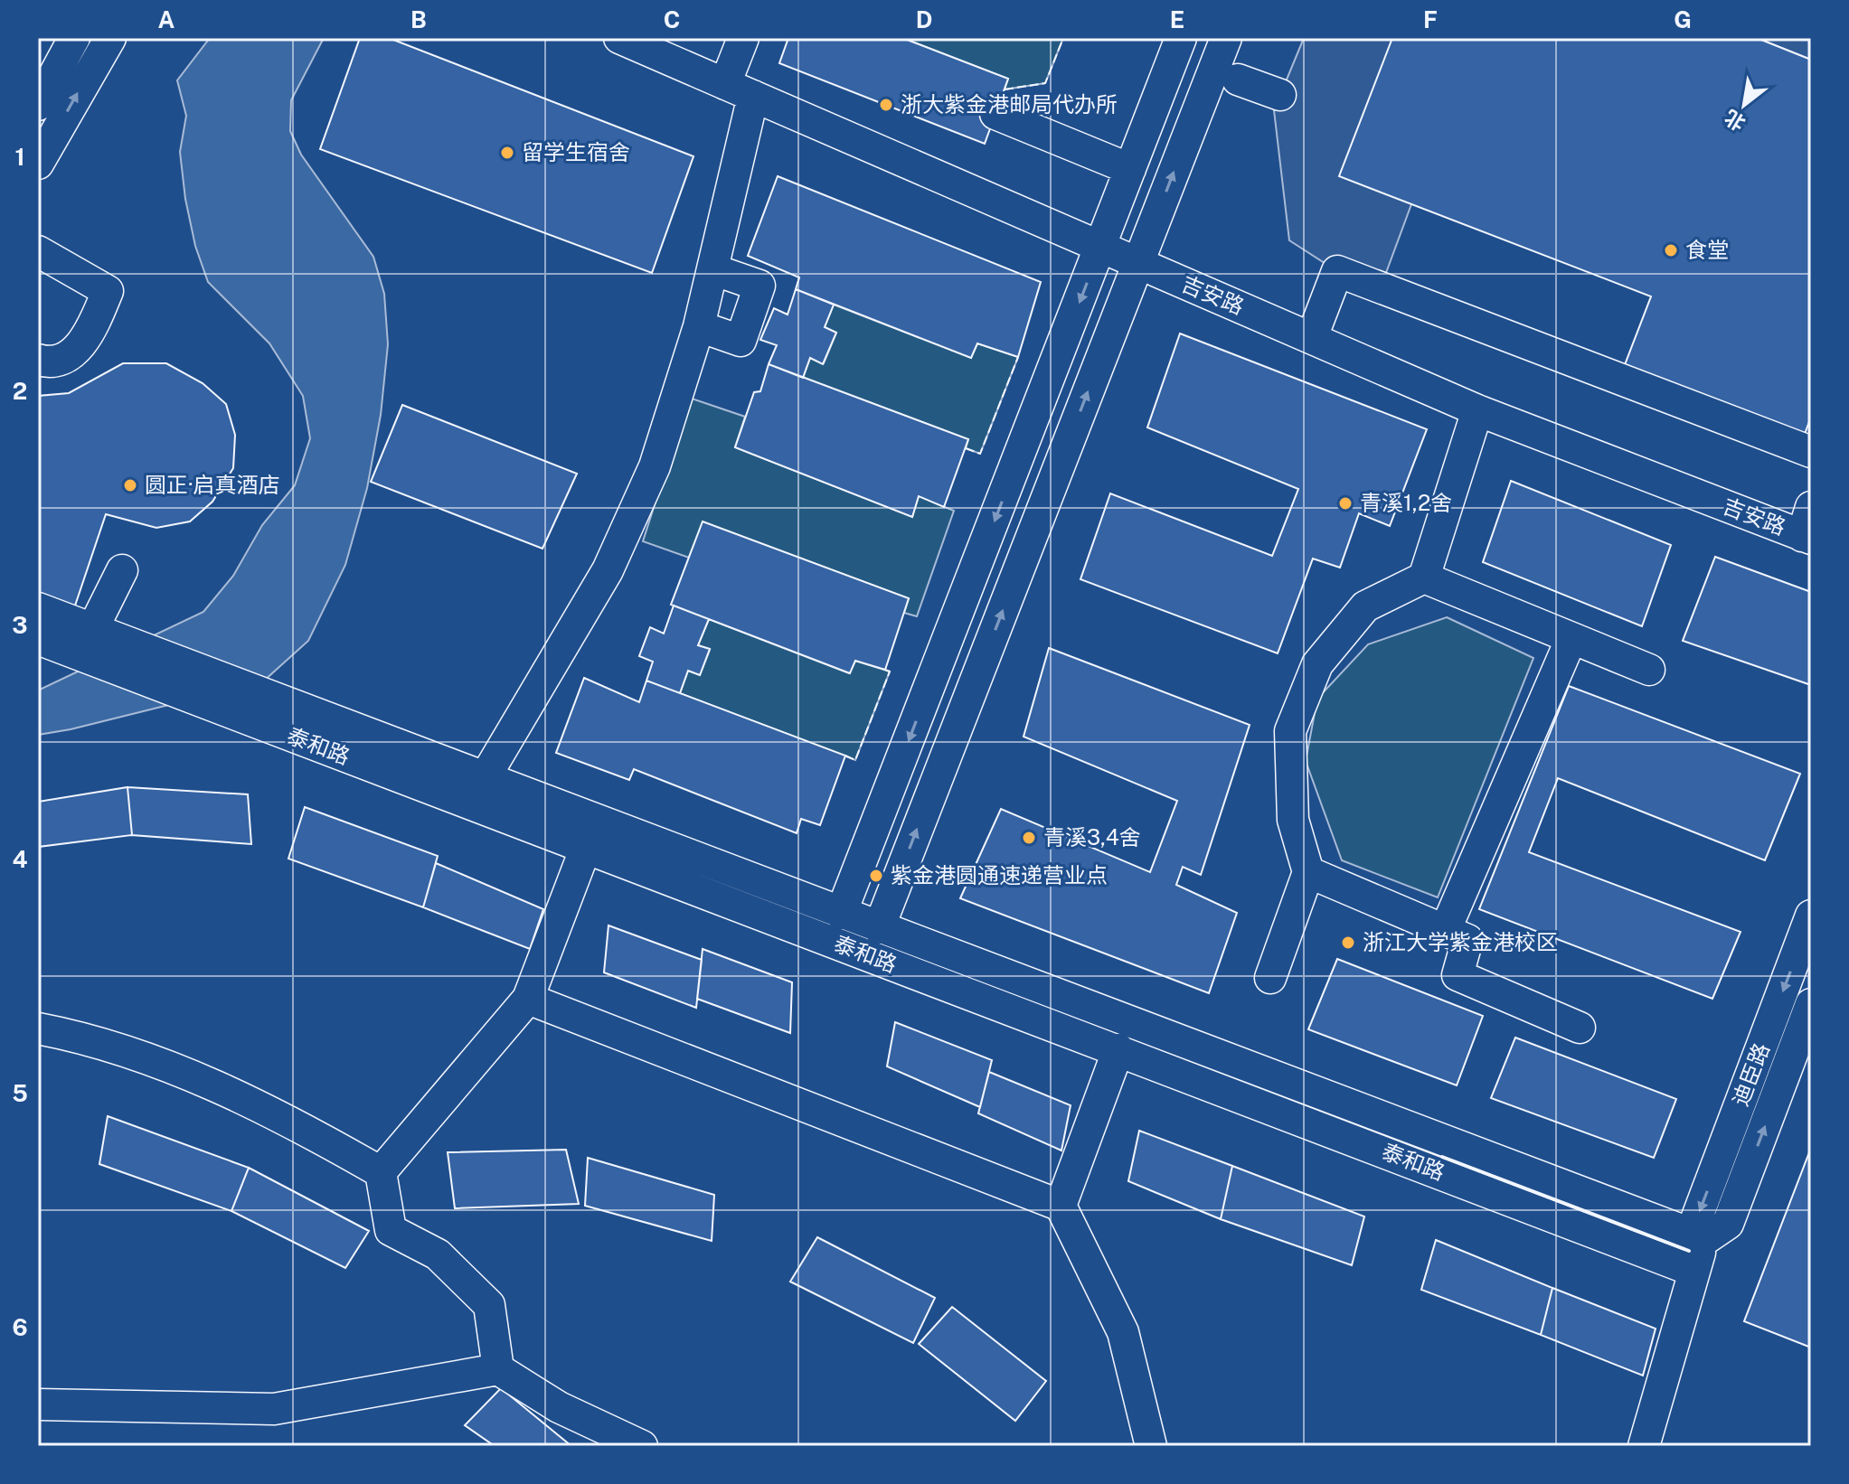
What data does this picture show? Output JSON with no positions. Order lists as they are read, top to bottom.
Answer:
{
  "streets": {
    "street": ["吉安路", "泰和路", "迪臣路"]
  },
  "crossings": [
    ["泰和路", "迪臣路"]
  ],
  "places": [
    "浙大紫金港邮局代办所",
    "留学生宿舍",
    "食堂",
    "圆正·启真酒店",
    "青溪1,2舍",
    "青溪3,4舍",
    "紫金港圆通速递营业点",
    "浙江大学紫金港校区"
  ],
  "north": "bottom left",
  "grid": {
    "columns": [
      "A",
      "B",
      "C",
      "D",
      "E",
      "F",
      "G"
    ],
    "rows": [
      "1",
      "2",
      "3",
      "4",
      "5",
      "6"
    ]
  }
}
